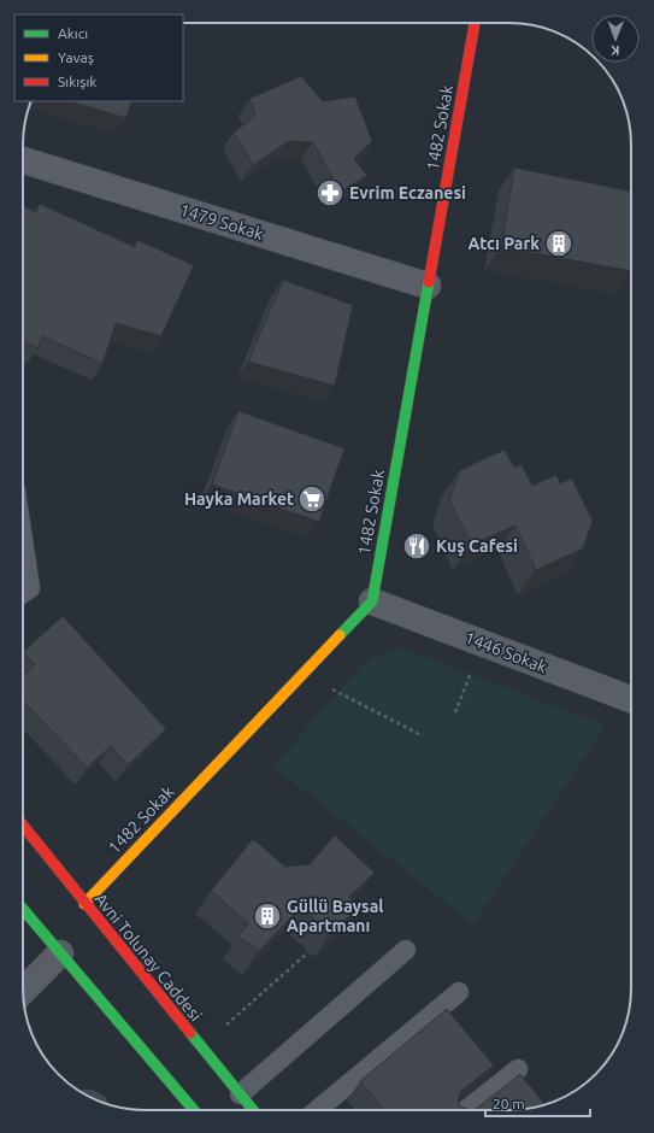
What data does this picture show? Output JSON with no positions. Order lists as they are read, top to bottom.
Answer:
{
  "streets": {
    "street": [
      "1482 Sokak",
      "1479 Sokak",
      "1446 Sokak",
      "Avni Tolunay Caddesi"
    ]
  },
  "crossings": [
    ["1482 Sokak", "1479 Sokak"],
    ["1482 Sokak", "1446 Sokak"],
    ["1482 Sokak", "Avni Tolunay Caddesi"]
  ],
  "places": {
    "pharmacy": ["Evrim Eczanesi"],
    "building": ["Atcı Park", "Güllü Baysal Apartmanı"],
    "supermarket": ["Hayka Market"],
    "restaurant": ["Kuş Cafesi"]
  },
  "legend": ["Akıcı", "Yavaş", "Sıkışık"],
  "scale_bar": "20 m",
  "north": "bottom"
}
